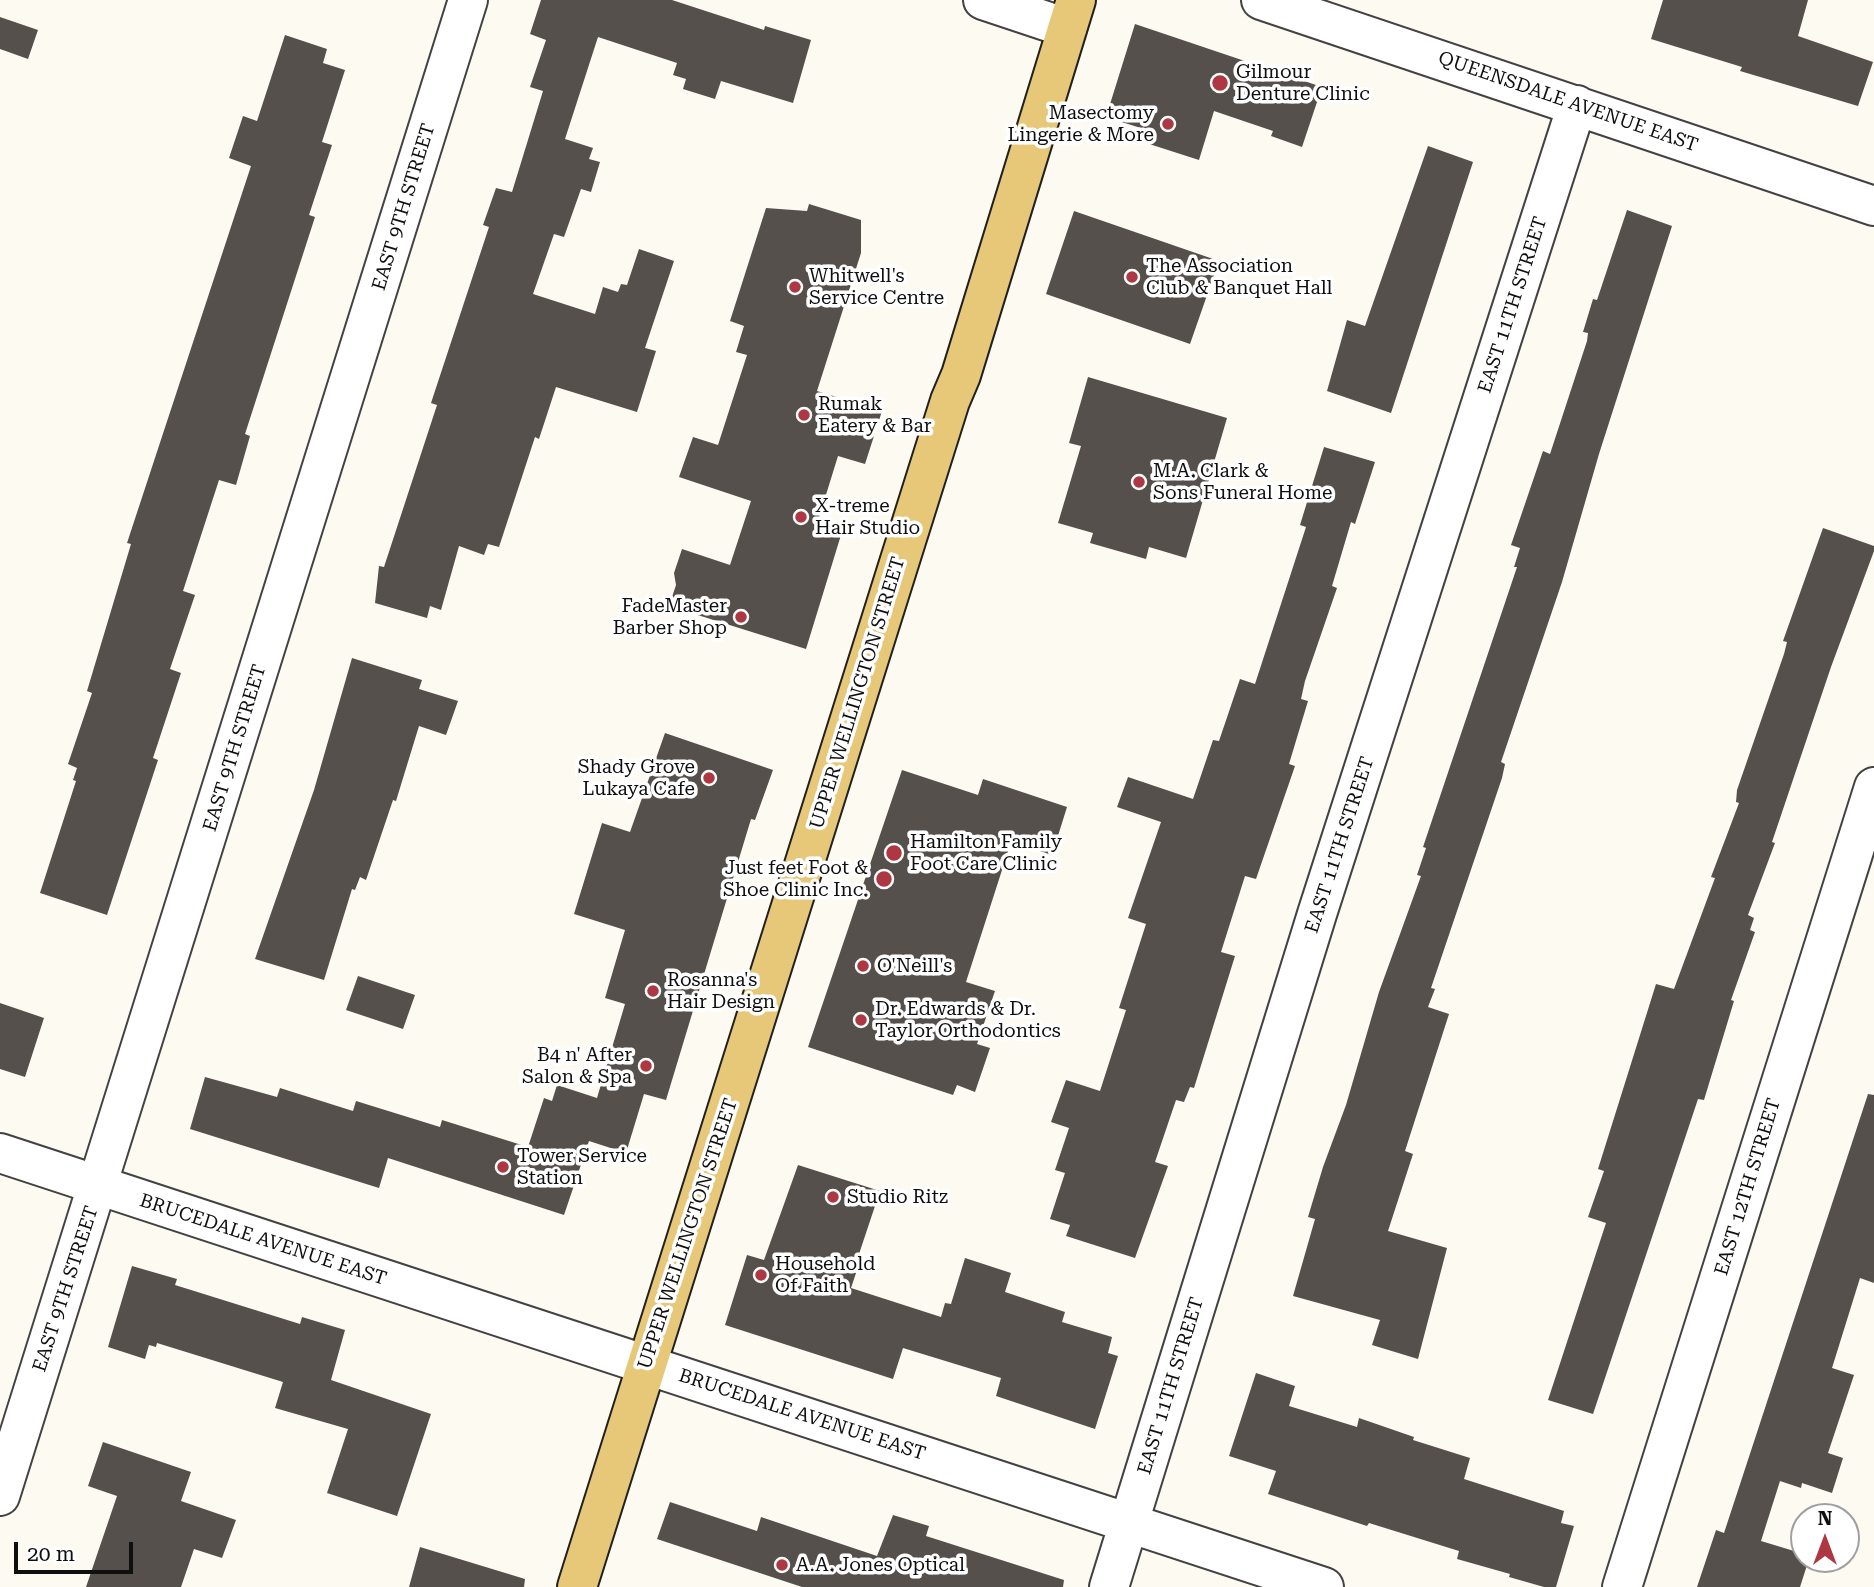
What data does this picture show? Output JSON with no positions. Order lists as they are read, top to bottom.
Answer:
{
  "streets": {
    "main road": ["UPPER WELLINGTON STREET"],
    "street": [
      "QUEENSDALE AVENUE EAST",
      "EAST 9TH STREET",
      "EAST 11TH STREET",
      "EAST 12TH STREET",
      "BRUCEDALE AVENUE EAST"
    ]
  },
  "crossings": [
    ["QUEENSDALE AVENUE EAST", "EAST 11TH STREET"],
    ["EAST 9TH STREET", "BRUCEDALE AVENUE EAST"],
    ["EAST 11TH STREET", "BRUCEDALE AVENUE EAST"],
    ["UPPER WELLINGTON STREET", "BRUCEDALE AVENUE EAST"]
  ],
  "places": [
    "Gilmour Denture Clinic",
    "Masectomy Lingerie & More",
    "The Association Club & Banquet Hall",
    "Whitwell's Service Centre",
    "Rumak Eatery & Bar",
    "M.A. Clark & Sons Funeral Home",
    "X-treme Hair Studio",
    "FadeMaster Barber Shop",
    "Shady Grove Lukaya Cafe",
    "Hamilton Family Foot Care Clinic",
    "Just feet Foot & Shoe Clinic Inc.",
    "O'Neill's",
    "Rosanna's Hair Design",
    "Dr. Edwards & Dr. Taylor Orthodontics",
    "B4 n' After Salon & Spa",
    "Tower Service Station",
    "Studio Ritz",
    "Household Of Faith",
    "A.A. Jones Optical"
  ],
  "scale_bar": "20 m",
  "north": "top"
}
